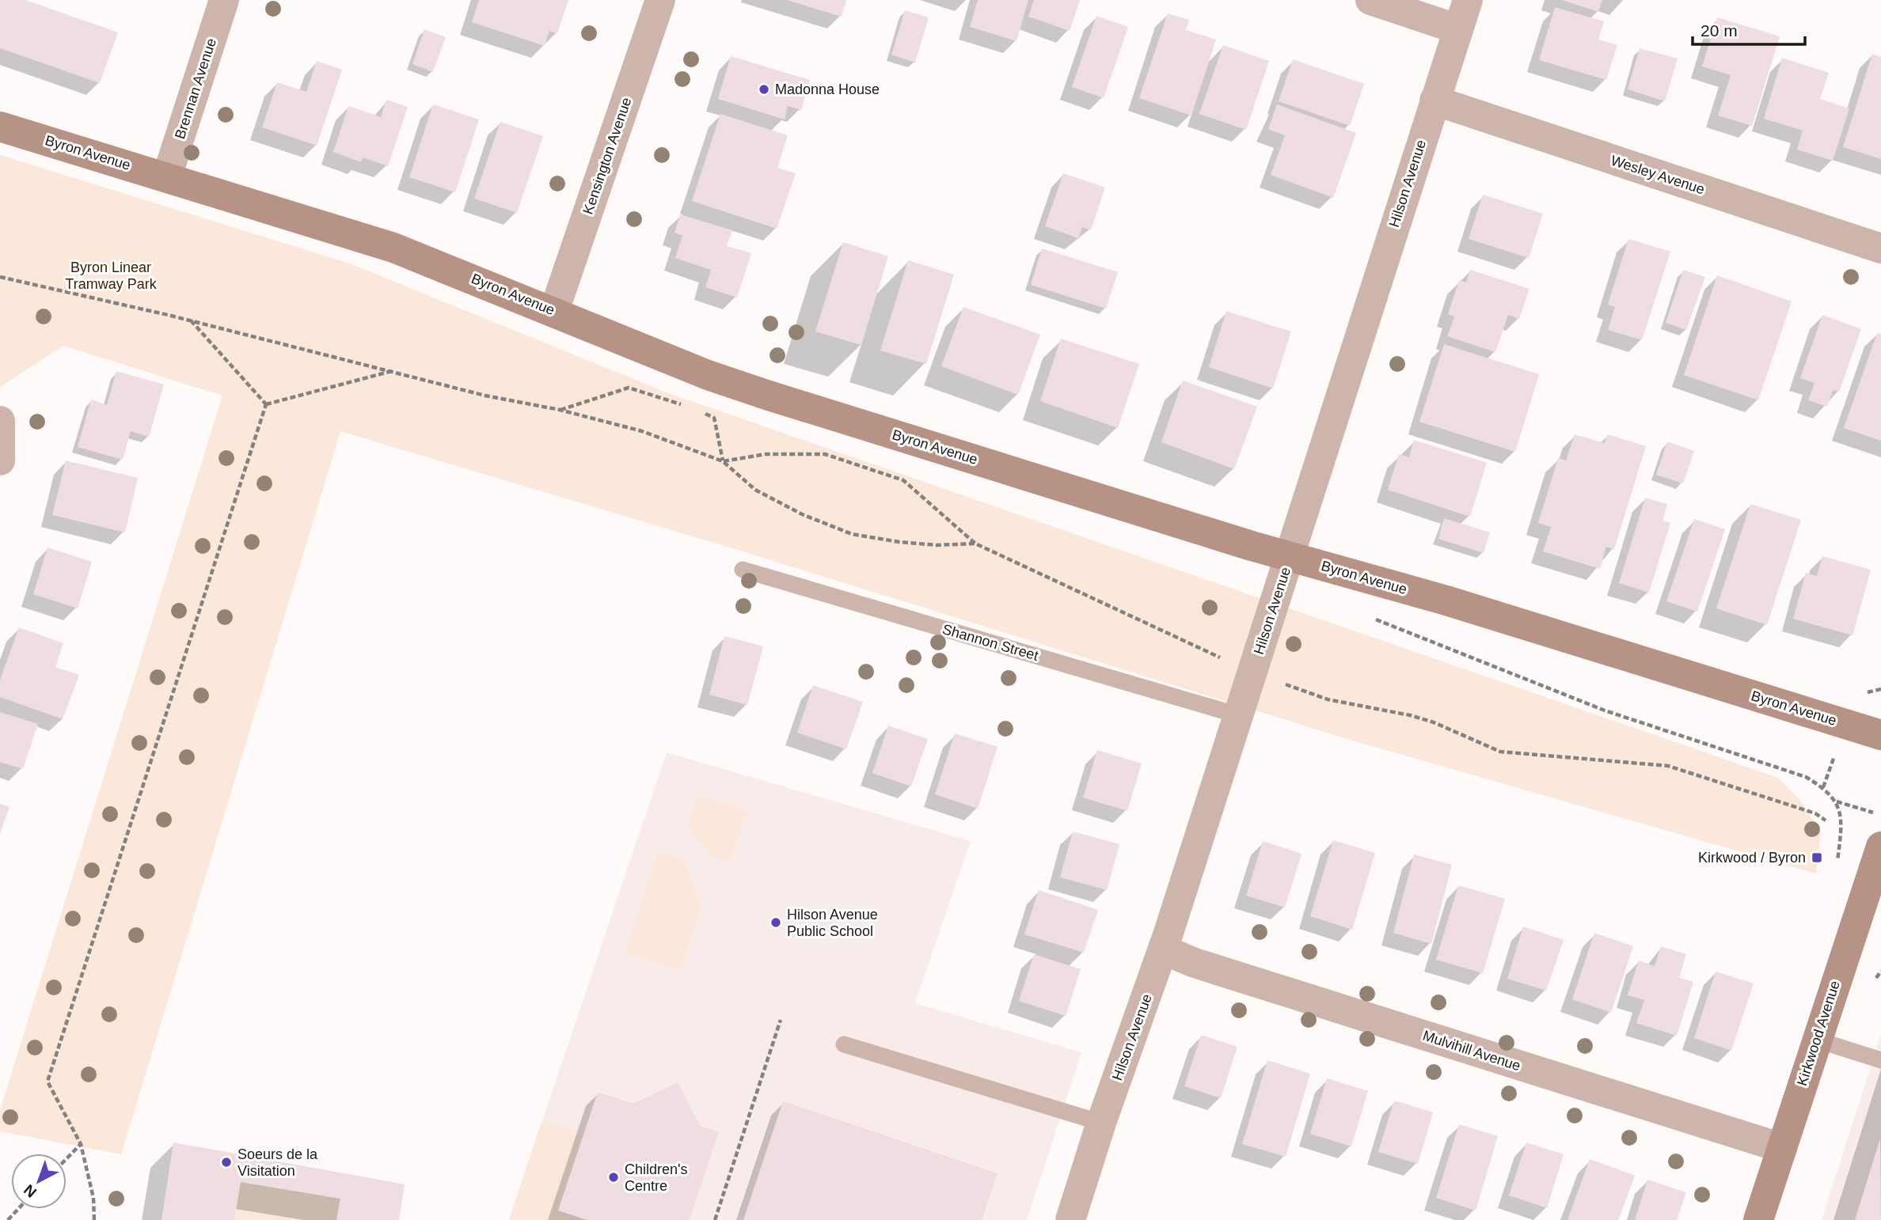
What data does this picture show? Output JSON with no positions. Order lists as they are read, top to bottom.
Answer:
{
  "streets": {
    "street": [
      "Brennan Avenue",
      "Byron Avenue",
      "Kensington Avenue",
      "Wesley Avenue",
      "Hilson Avenue",
      "Kirkwood Avenue",
      "Mulvihill Avenue"
    ],
    "lane": ["Shannon Street"]
  },
  "crossings": [
    ["Brennan Avenue", "Byron Avenue"],
    ["Byron Avenue", "Kensington Avenue"],
    ["Byron Avenue", "Hilson Avenue"],
    ["Wesley Avenue", "Hilson Avenue"],
    ["Hilson Avenue", "Shannon Street"],
    ["Hilson Avenue", "Mulvihill Avenue"],
    ["Kirkwood Avenue", "Mulvihill Avenue"]
  ],
  "parks": ["Byron Linear Tramway Park"],
  "places": {
    "other": [
      "Madonna House",
      "Hilson Avenue Public School",
      "Soeurs de la Visitation",
      "Children's Centre"
    ],
    "transit": ["Kirkwood / Byron"]
  },
  "scale_bar": "20 m",
  "north": "bottom left"
}
